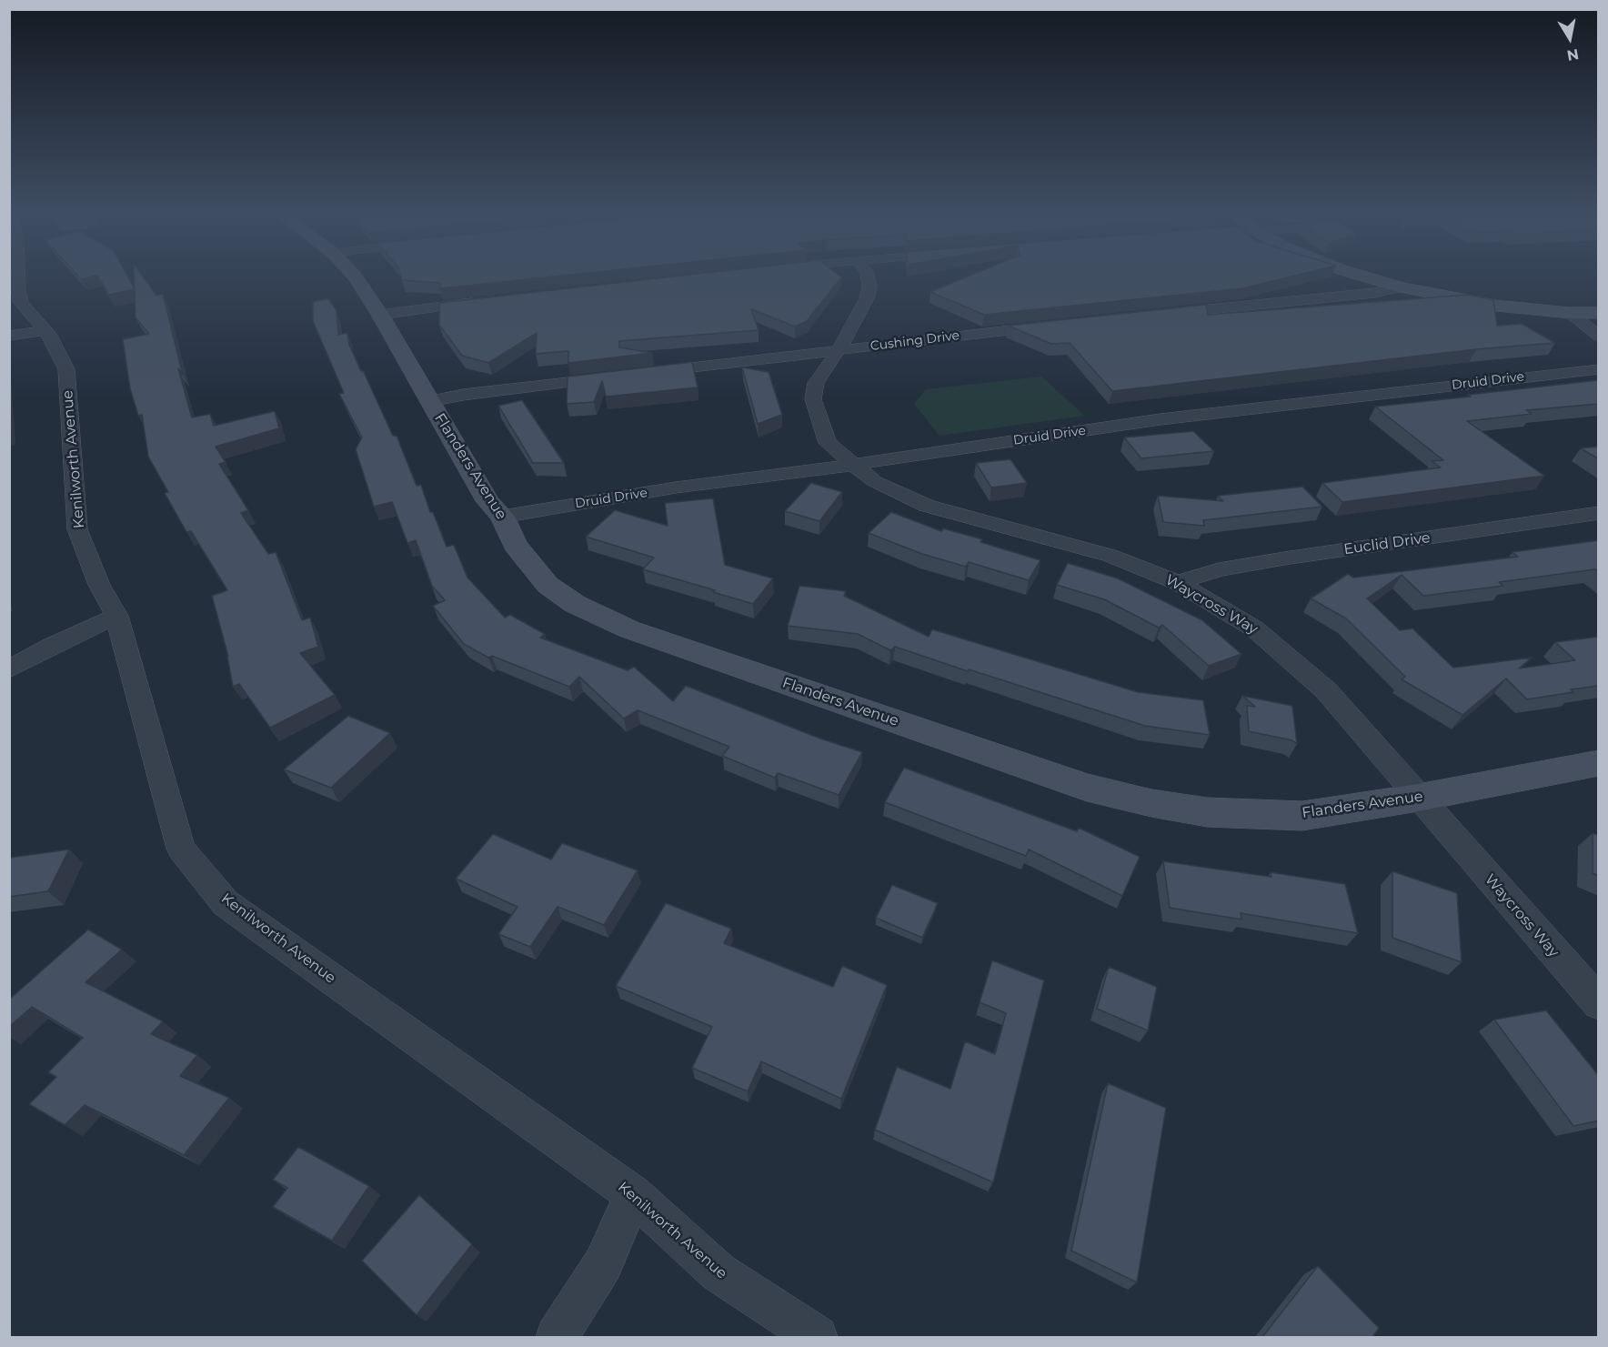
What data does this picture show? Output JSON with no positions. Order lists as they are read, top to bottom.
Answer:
{
  "streets": {
    "street": [
      "Cushing Drive",
      "Druid Drive",
      "Kenilworth Avenue",
      "Flanders Avenue",
      "Euclid Drive",
      "Waycross Way"
    ]
  },
  "crossings": [
    ["Cushing Drive", "Waycross Way"],
    ["Druid Drive", "Flanders Avenue"],
    ["Druid Drive", "Waycross Way"],
    ["Flanders Avenue", "Waycross Way"],
    ["Euclid Drive", "Waycross Way"]
  ],
  "north": "bottom"
}
